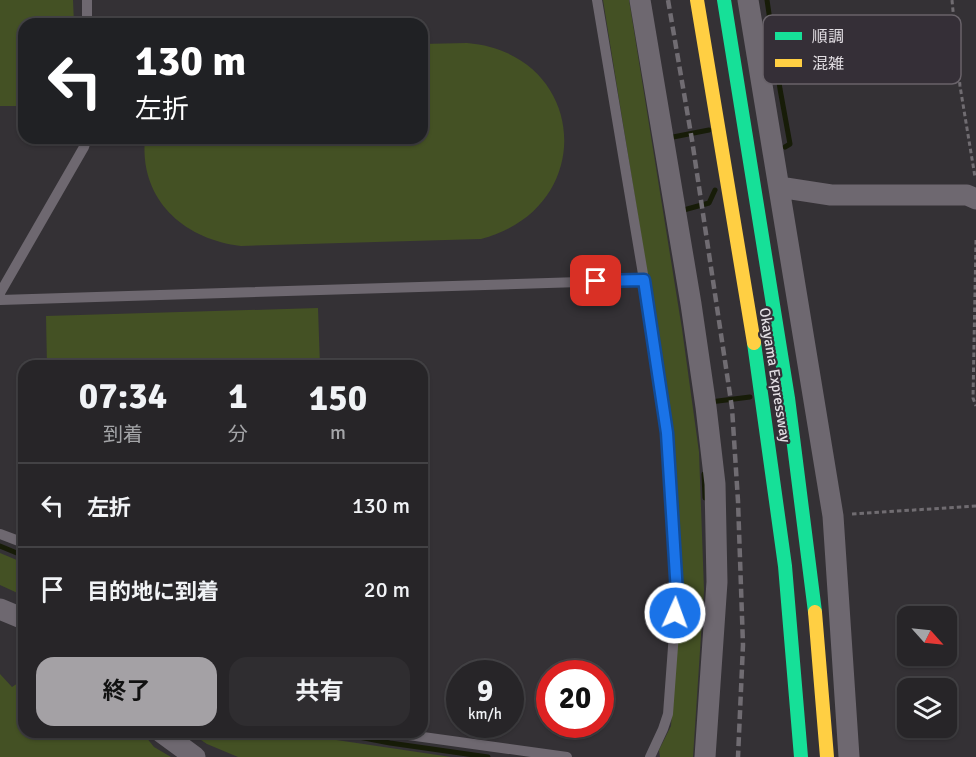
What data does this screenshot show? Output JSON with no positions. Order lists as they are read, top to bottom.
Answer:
{
  "streets": {
    "highway": ["Okayama Expressway"]
  },
  "legend": ["順調", "混雑"],
  "north": "bottom right",
  "page": {
    "turn": ["130 m", "左折"],
    "eta": [
      "07:34",
      "到着",
      "1",
      "分",
      "150",
      "m"
    ],
    "list": [
      {
        "name": "左折",
        "value": "130 m"
      },
      {
        "name": "目的地に到着",
        "value": "20 m"
      }
    ],
    "buttons": ["終了", "共有"],
    "speed": "9 km/h",
    "limit": "20"
  }
}
